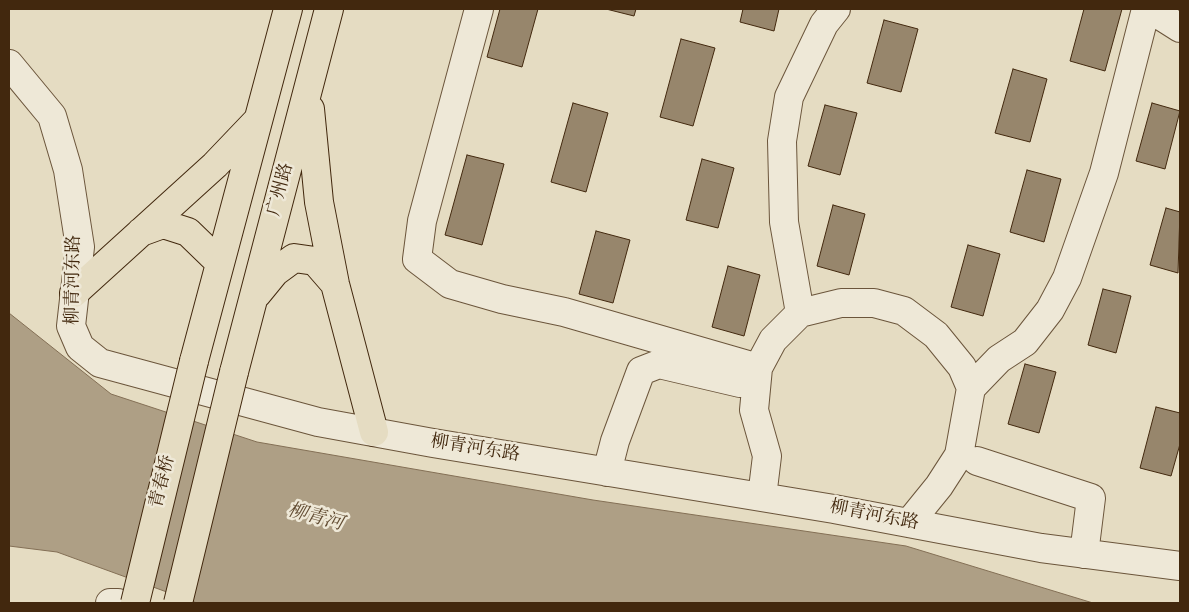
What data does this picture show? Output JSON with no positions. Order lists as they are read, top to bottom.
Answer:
{
  "streets": {
    "main road": ["广州路", "青春桥"],
    "street": ["柳青河东路"]
  },
  "water": ["柳青河"]
}
